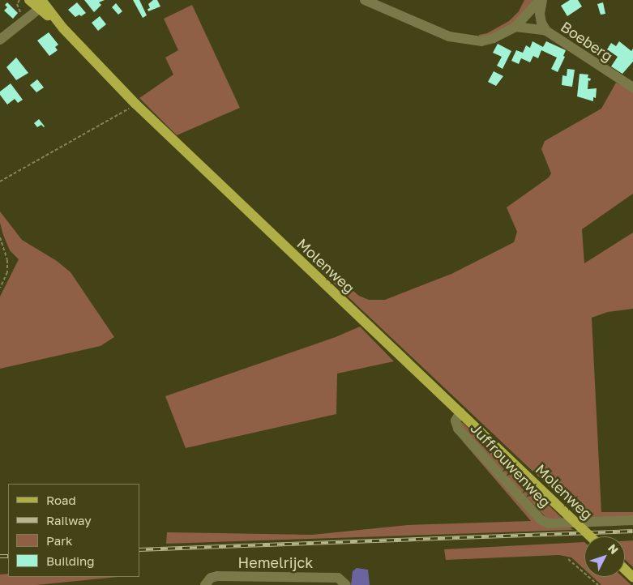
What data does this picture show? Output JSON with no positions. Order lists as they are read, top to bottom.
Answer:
{
  "streets": {
    "main road": ["Molenweg"],
    "street": ["Boeberg", "Juffrouwenweg", "Hemelrijck"]
  },
  "crossings": [
    ["Molenweg", "Juffrouwenweg"]
  ],
  "legend": [
    "Road",
    "Railway",
    "Park",
    "Building"
  ],
  "north": "top right"
}
